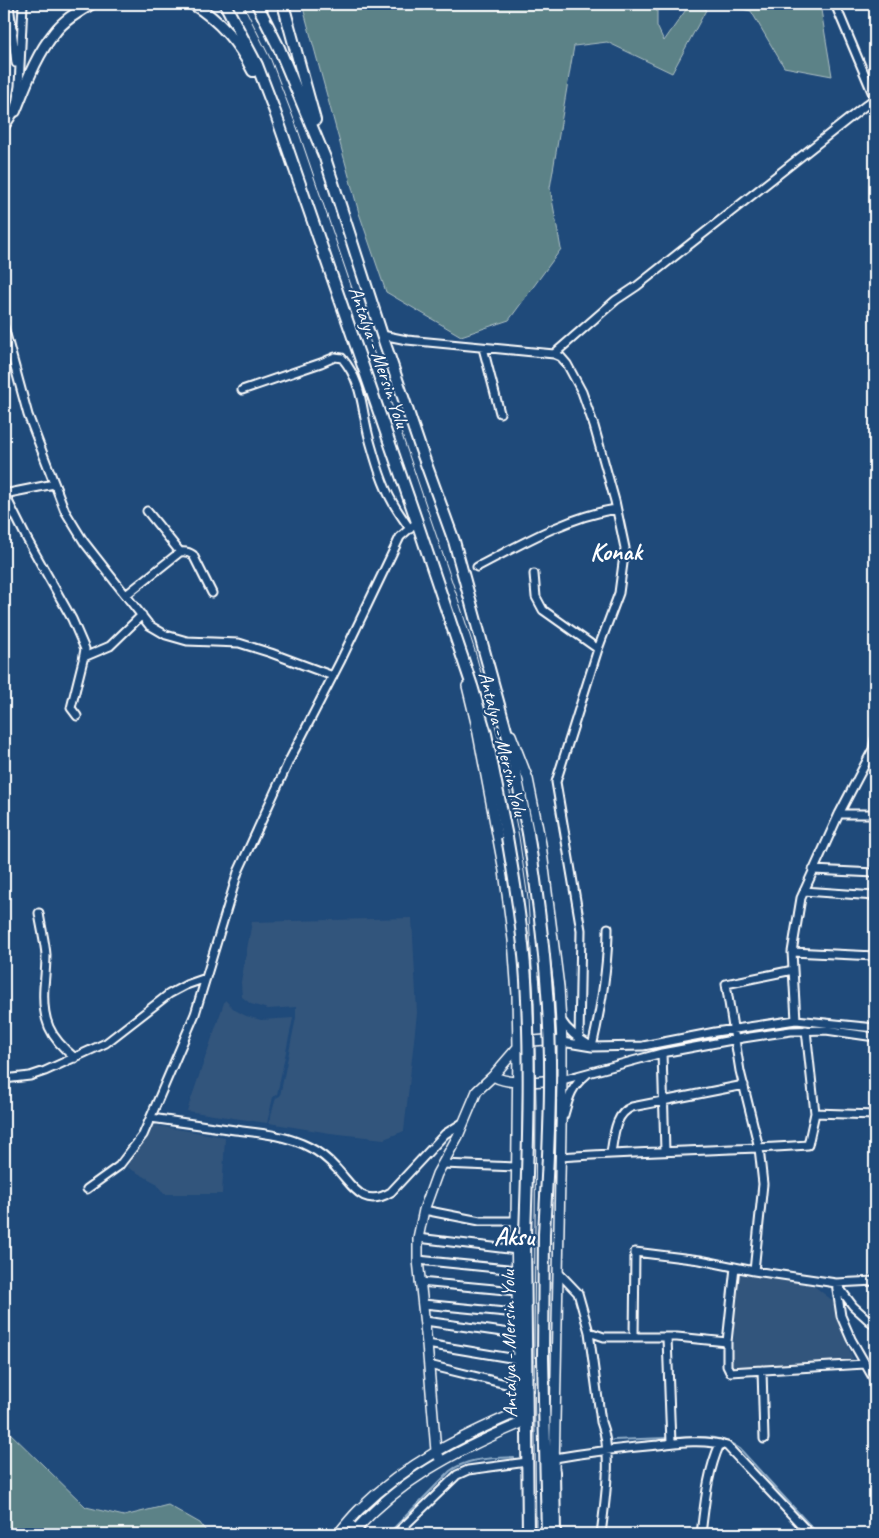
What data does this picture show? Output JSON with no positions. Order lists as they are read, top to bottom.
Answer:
{
  "streets": {
    "highway": ["Antalya - Mersin Yolu"]
  },
  "districts": ["Konak", "Aksu"]
}
